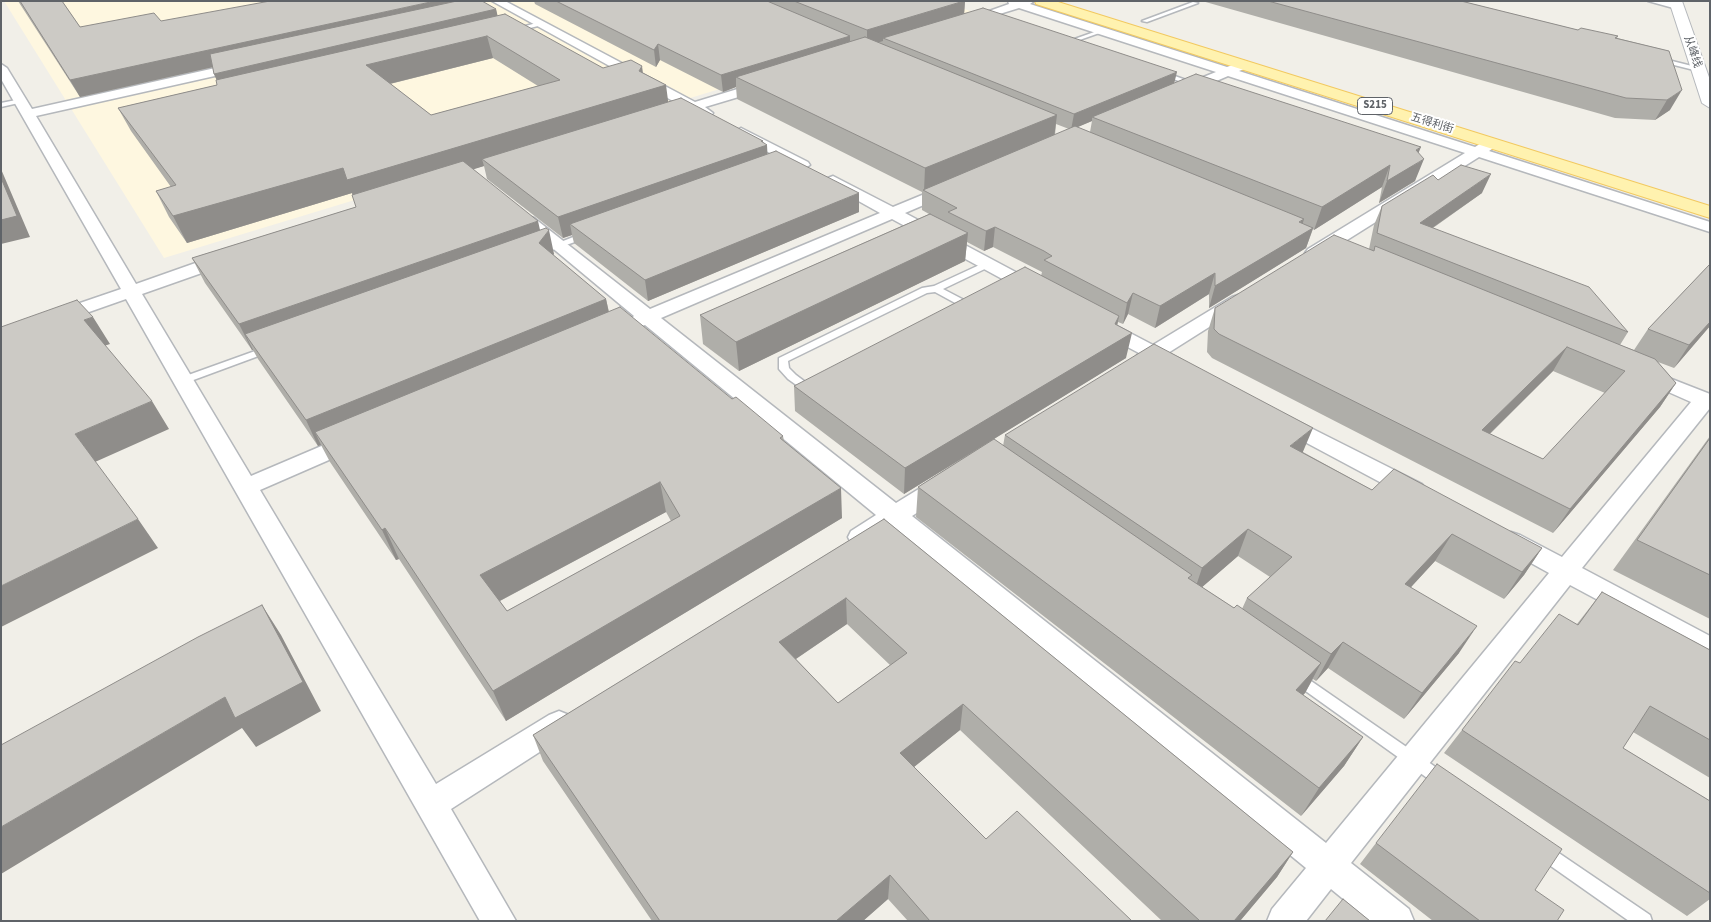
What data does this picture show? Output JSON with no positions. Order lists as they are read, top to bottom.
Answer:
{
  "streets": {
    "main road": ["S215", "五得利街"],
    "street": ["从峰线"]
  }
}
